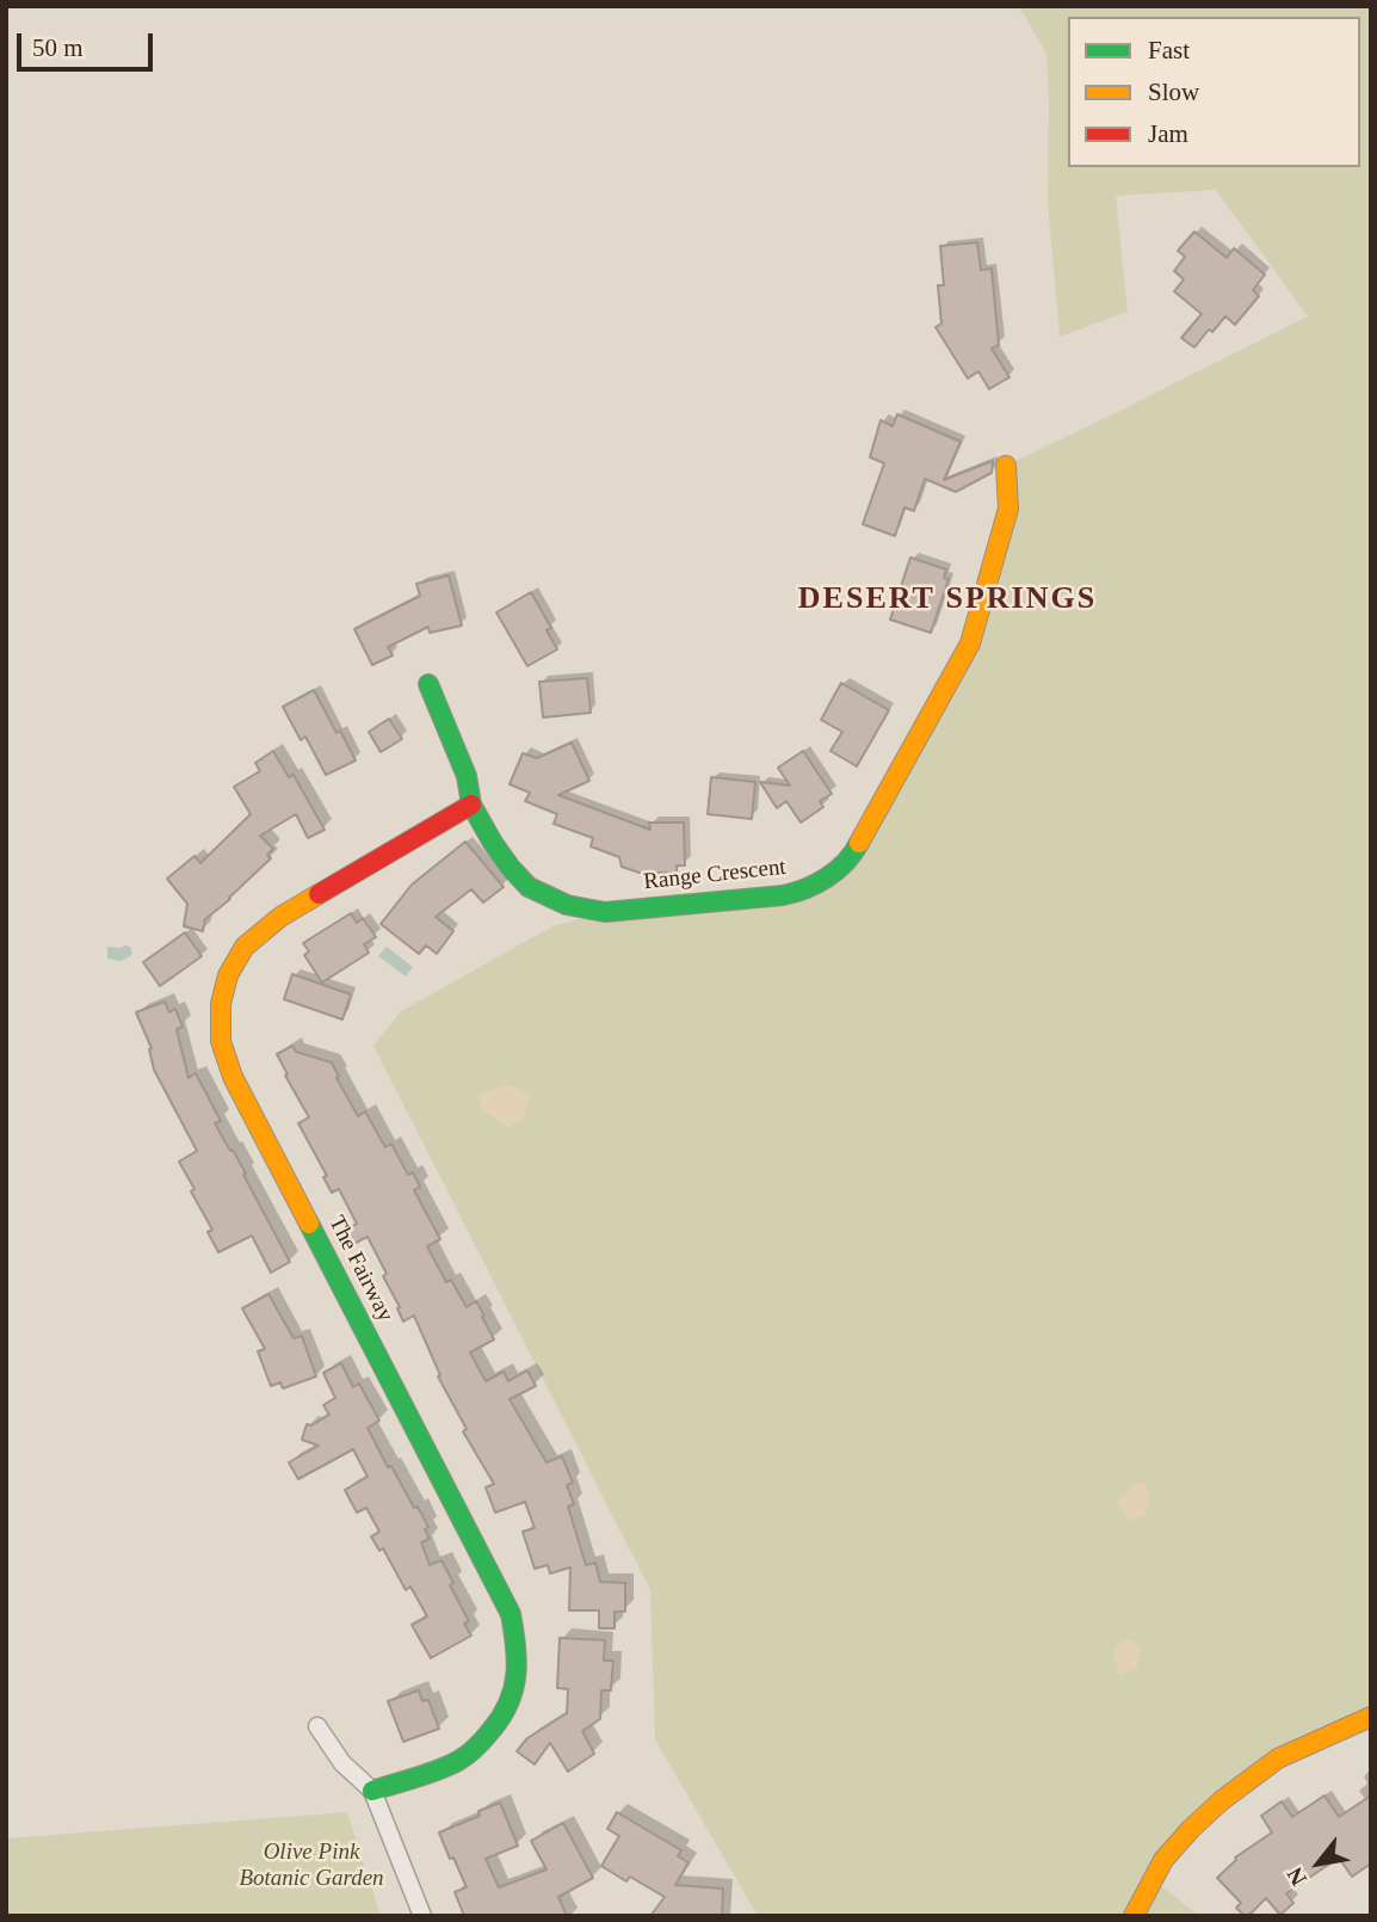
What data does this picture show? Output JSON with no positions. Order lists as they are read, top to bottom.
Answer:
{
  "streets": {
    "street": ["Range Crescent", "The Fairway"]
  },
  "crossings": [
    ["Range Crescent", "The Fairway"]
  ],
  "districts": ["DESERT SPRINGS"],
  "parks": ["Olive Pink Botanic Garden"],
  "legend": ["Fast", "Slow", "Jam"],
  "scale_bar": "50 m",
  "north": "bottom left"
}
